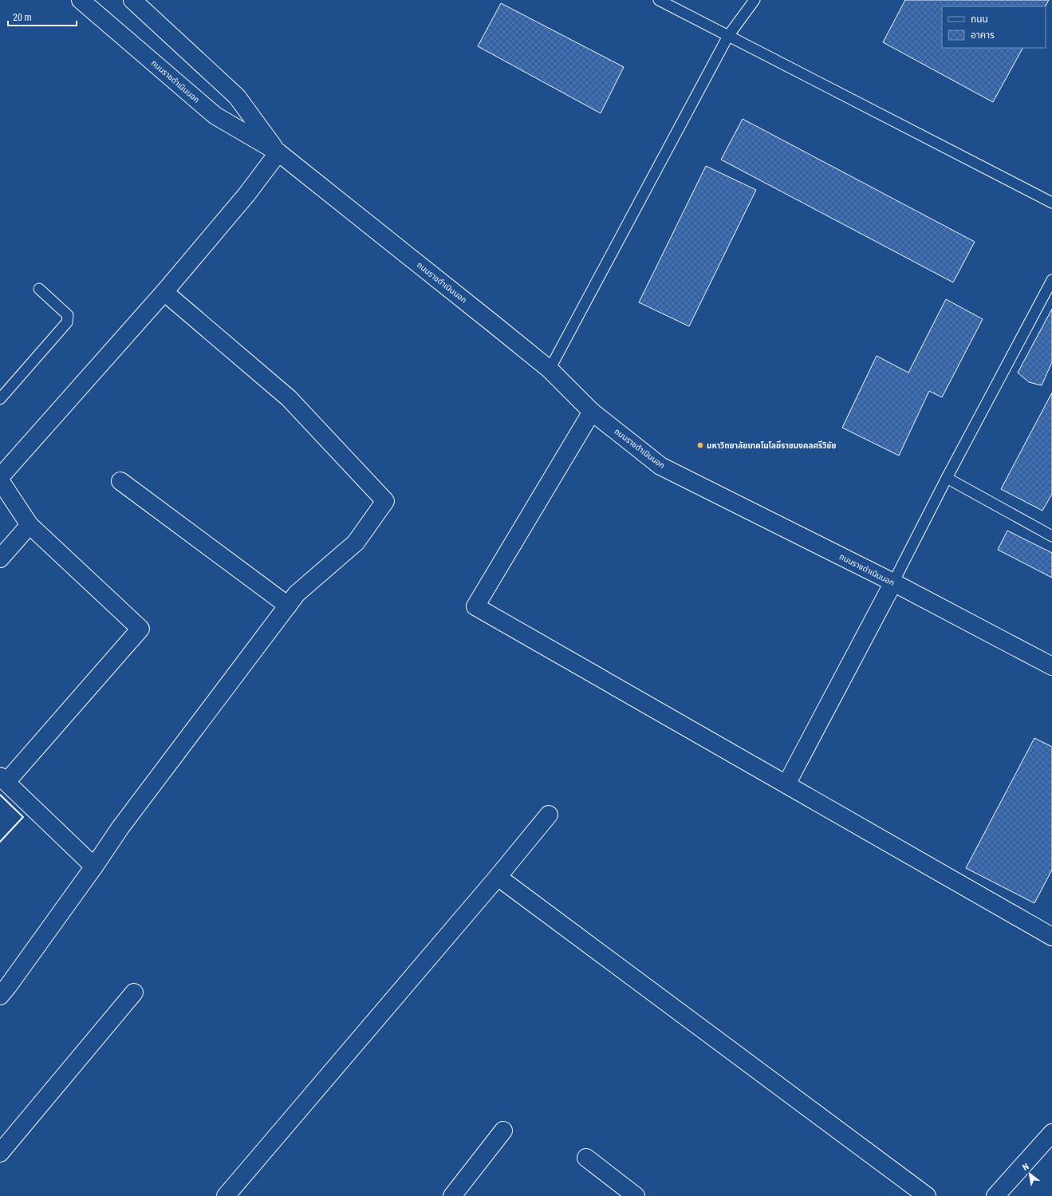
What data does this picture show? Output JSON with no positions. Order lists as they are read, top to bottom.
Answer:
{
  "streets": {
    "street": ["ถนนราชดำเนินนอก"]
  },
  "places": ["มหาวิทยาลัยเทคโนโลยีราชมงคลศรีวิชัย"],
  "legend": ["ถนน", "อาคาร"],
  "scale_bar": "20 m",
  "north": "top left"
}
